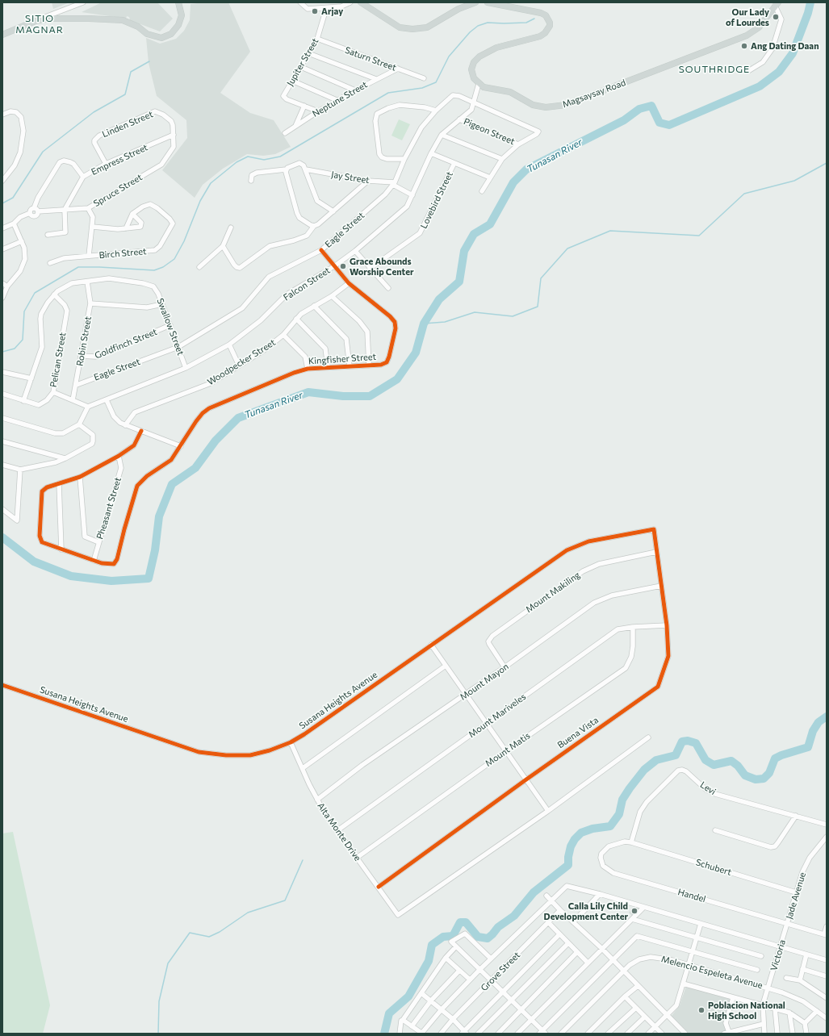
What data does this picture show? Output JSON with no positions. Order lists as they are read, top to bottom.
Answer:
{
  "streets": {
    "main road": ["Magsaysay Road"],
    "street": [
      "Saturn Street",
      "Jupiter Street",
      "Neptune Street",
      "Linden Street",
      "Pigeon Street",
      "Empress Street",
      "Jay Street",
      "Spruce Street",
      "Lovebird Street",
      "Eagle Street",
      "Birch Street",
      "Falcon Street",
      "Swallow Street",
      "Robin Street",
      "Goldfinch Street",
      "Kingfisher Street",
      "Pelican Street",
      "Woodpecker Street",
      "Pheasant Street",
      "Mount Makiling",
      "Mount Mayon",
      "Susana Heights Avenue",
      "Mount Mariveles",
      "Buena Vista",
      "Mount Matis",
      "Levi",
      "Alta Monte Drive",
      "Schubert",
      "Handel",
      "Jade Avenue",
      "Victoria",
      "Grove Street",
      "Melencio Espeleta Avenue"
    ]
  },
  "crossings": [
    ["Saturn Street", "Jupiter Street"],
    ["Saturn Street", "Neptune Street"],
    ["Magsaysay Road", "Falcon Street"],
    ["Linden Street", "Empress Street"],
    ["Linden Street", "Spruce Street"],
    ["Pigeon Street", "Falcon Street"],
    ["Empress Street", "Spruce Street"],
    ["Jay Street", "Eagle Street"],
    ["Eagle Street", "Falcon Street"],
    ["Eagle Street", "Swallow Street"],
    ["Eagle Street", "Robin Street"],
    ["Eagle Street", "Kingfisher Street"],
    ["Falcon Street", "Swallow Street"],
    ["Falcon Street", "Kingfisher Street"],
    ["Swallow Street", "Robin Street"],
    ["Swallow Street", "Goldfinch Street"],
    ["Robin Street", "Goldfinch Street"],
    ["Kingfisher Street", "Woodpecker Street"],
    ["Kingfisher Street", "Pheasant Street"],
    ["Mount Makiling", "Mount Mayon"],
    ["Mount Makiling", "Buena Vista"],
    ["Mount Mayon", "Buena Vista"],
    ["Mount Mayon", "Alta Monte Drive"],
    ["Susana Heights Avenue", "Buena Vista"],
    ["Susana Heights Avenue", "Alta Monte Drive"],
    ["Mount Mariveles", "Buena Vista"],
    ["Mount Mariveles", "Mount Matis"],
    ["Mount Mariveles", "Alta Monte Drive"],
    ["Buena Vista", "Alta Monte Drive"],
    ["Mount Matis", "Alta Monte Drive"],
    ["Levi", "Schubert"],
    ["Levi", "Handel"],
    ["Schubert", "Handel"],
    ["Schubert", "Jade Avenue"],
    ["Handel", "Jade Avenue"],
    ["Handel", "Victoria"],
    ["Jade Avenue", "Victoria"],
    ["Victoria", "Melencio Espeleta Avenue"]
  ],
  "districts": ["SITIO MAGNAR", "SOUTHRIDGE"],
  "water": ["Tunasan River"],
  "places": [
    "Arjay",
    "Our Lady of Lourdes",
    "Ang Dating Daan",
    "Grace Abounds Worship Center",
    "Calla Lily Child Development Center",
    "Poblacion National High School"
  ]
}
